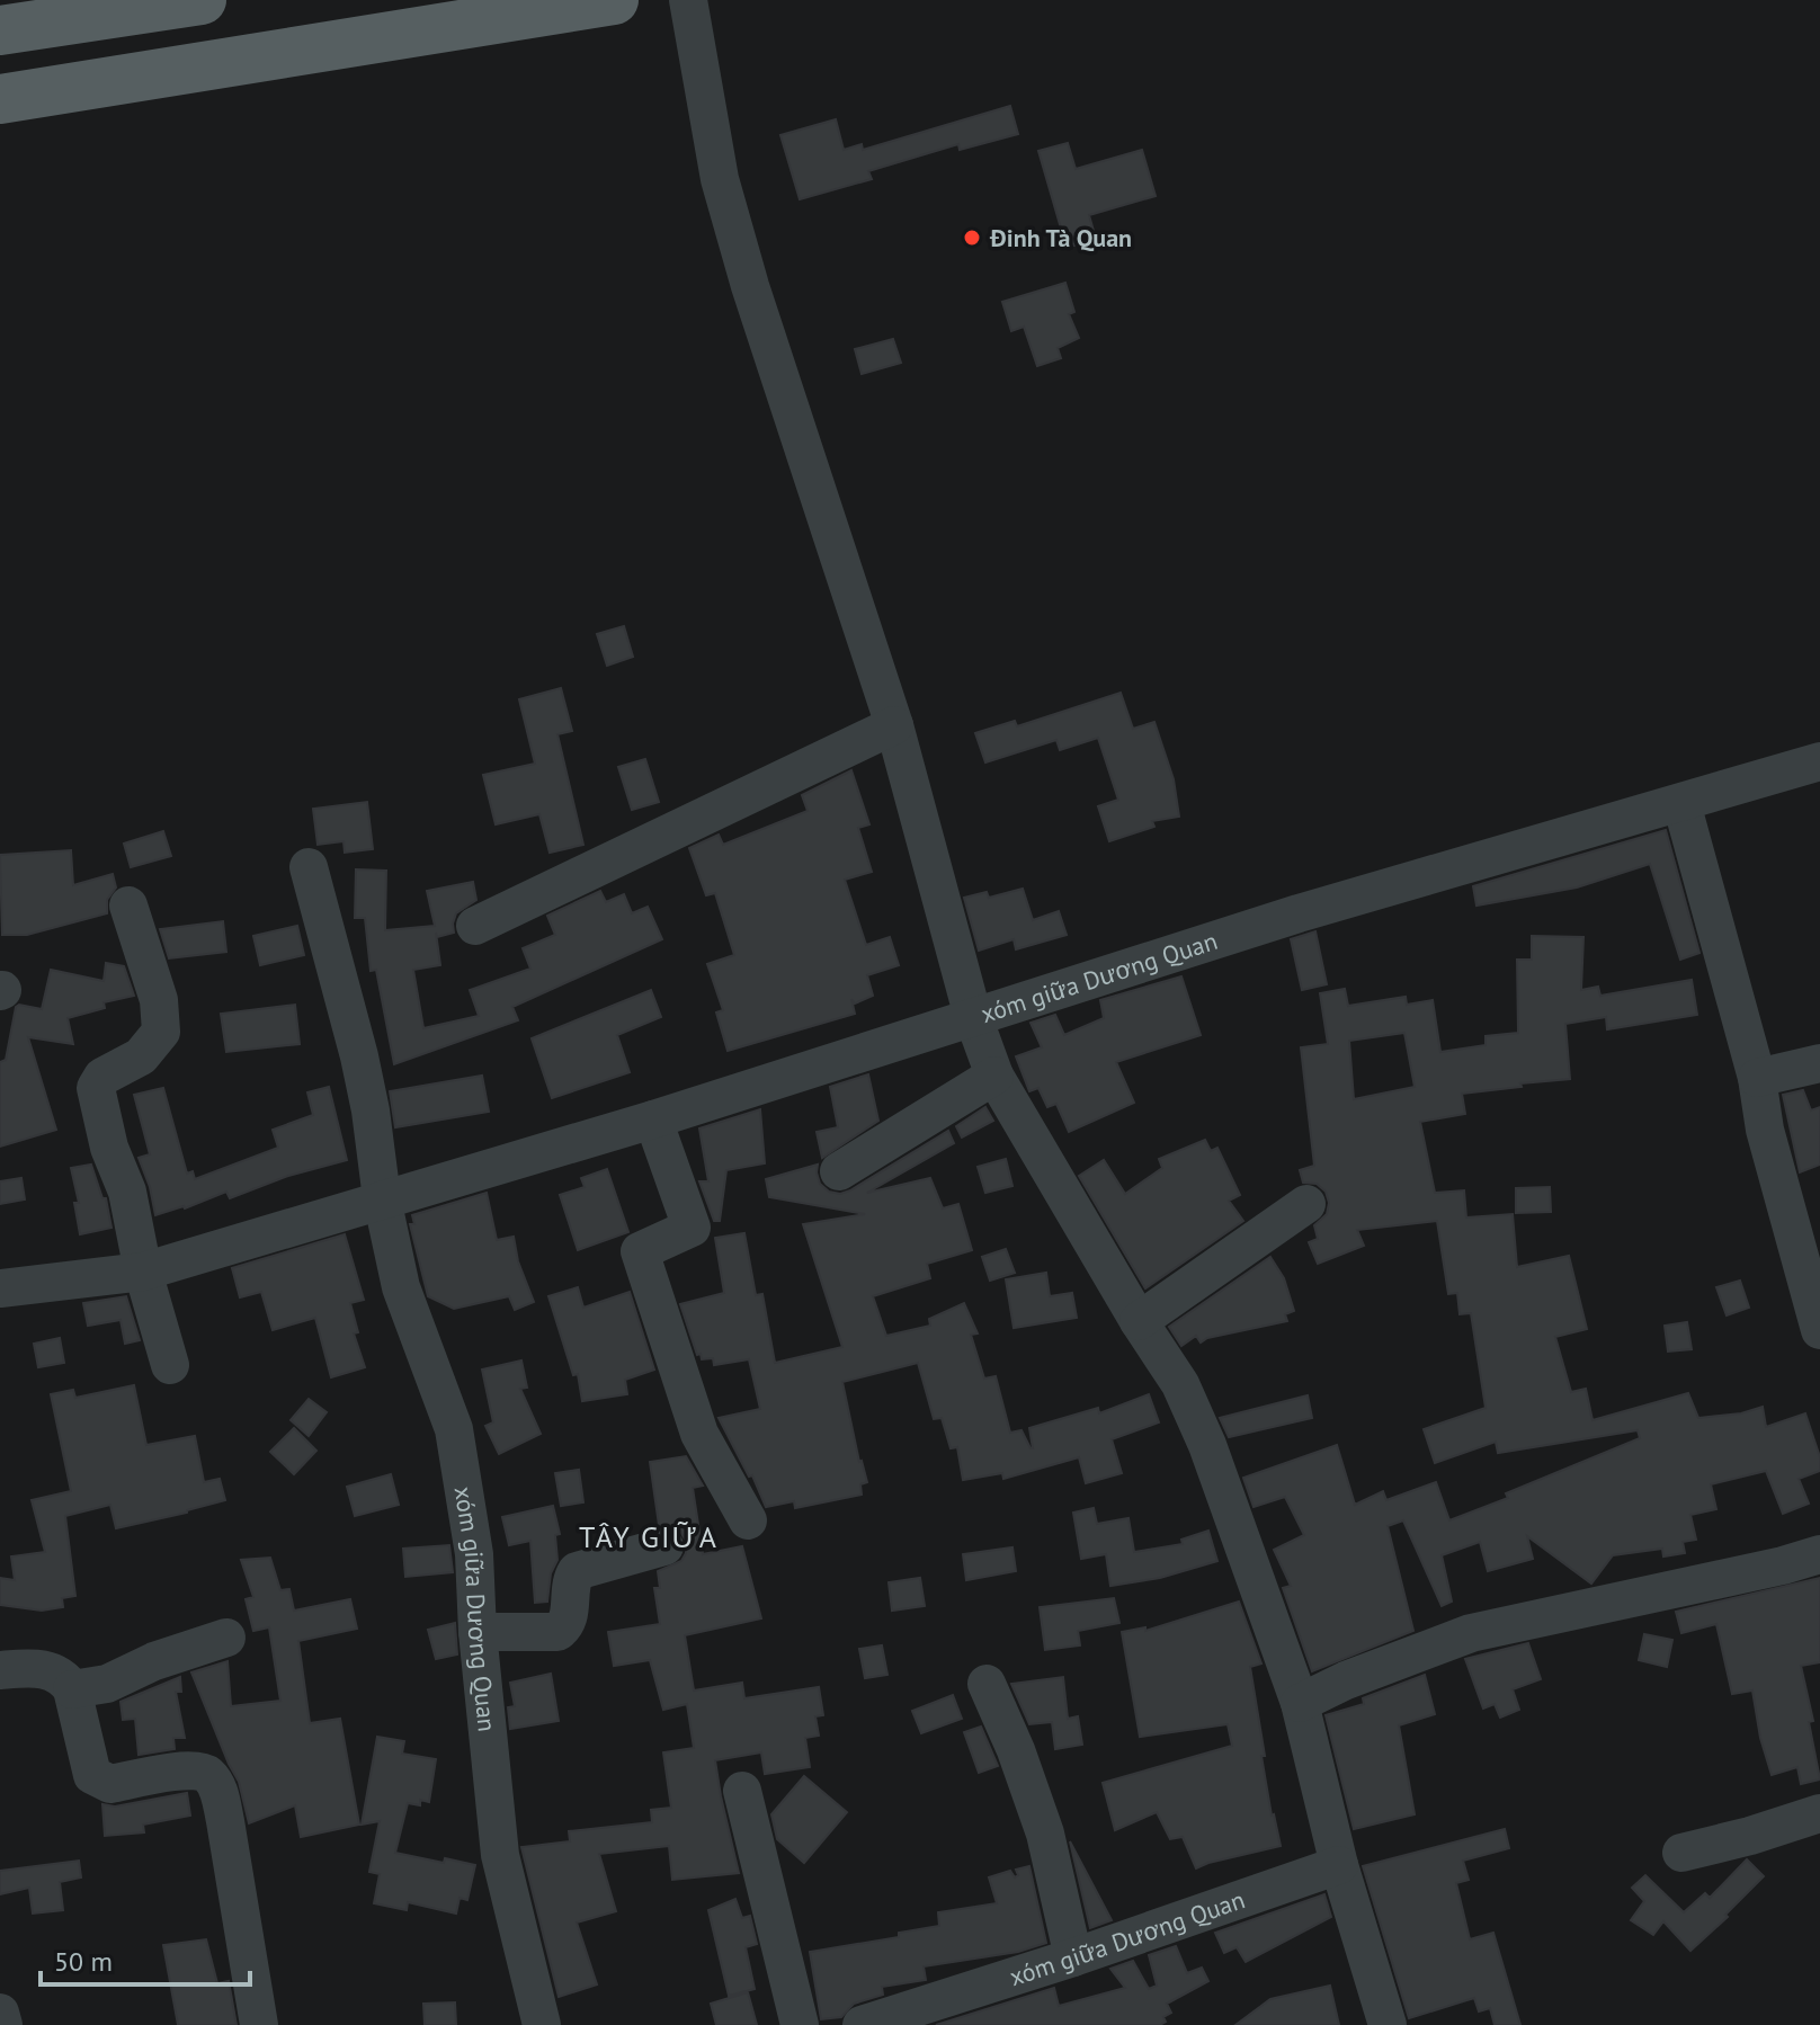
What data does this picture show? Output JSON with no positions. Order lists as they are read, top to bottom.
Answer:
{
  "streets": {
    "street": ["xóm giữa Dương Quan"]
  },
  "districts": ["TÂY GIỮA"],
  "places": ["Đinh Tà Quan"],
  "scale_bar": "50 m"
}
